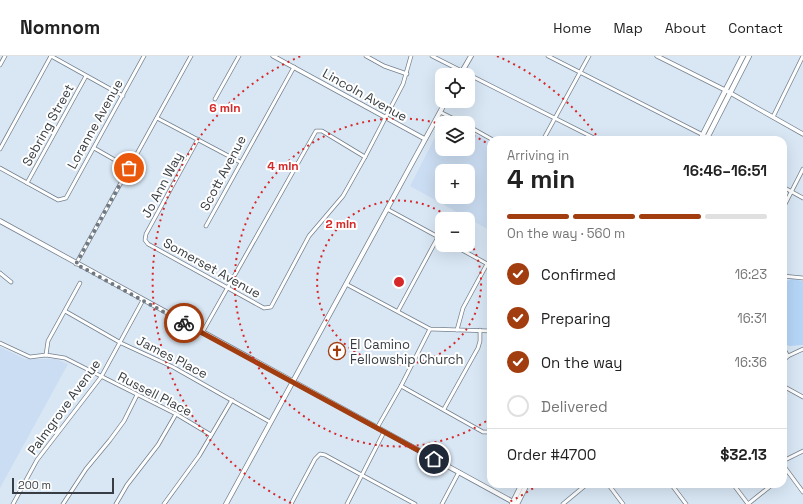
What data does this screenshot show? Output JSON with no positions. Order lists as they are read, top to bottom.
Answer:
{
  "streets": {
    "street": [
      "Lincoln Avenue",
      "Loranne Avenue",
      "Sebring Street",
      "Scott Avenue",
      "Jo Ann Way",
      "Somerset Avenue",
      "James Place",
      "Russell Place",
      "Palmgrove Avenue"
    ]
  },
  "crossings": [
    ["Lincoln Avenue", "Scott Avenue"],
    ["Loranne Avenue", "Sebring Street"],
    ["Jo Ann Way", "Somerset Avenue"],
    ["James Place", "Palmgrove Avenue"],
    ["Russell Place", "Palmgrove Avenue"]
  ],
  "places": {
    "church": ["El Camino Fellowship Church"]
  },
  "scale_bar": "200 m",
  "page": {
    "header": "Nomnom",
    "nav": [
      "Home",
      "Map",
      "About",
      "Contact"
    ],
    "map_buttons": ["+", "−"],
    "heading": ["4 min", "Arriving in", "16:46–16:51"],
    "panel": ["Order #4700", "$32.13"],
    "bar": "On the way · 560 m",
    "list": [
      ["Confirmed", "16:23"],
      ["Preparing", "16:31"],
      ["On the way", "16:36"],
      "Delivered"
    ],
    "scale": "200 m"
  },
  "rings": ["6 min", "4 min", "2 min"]
}
